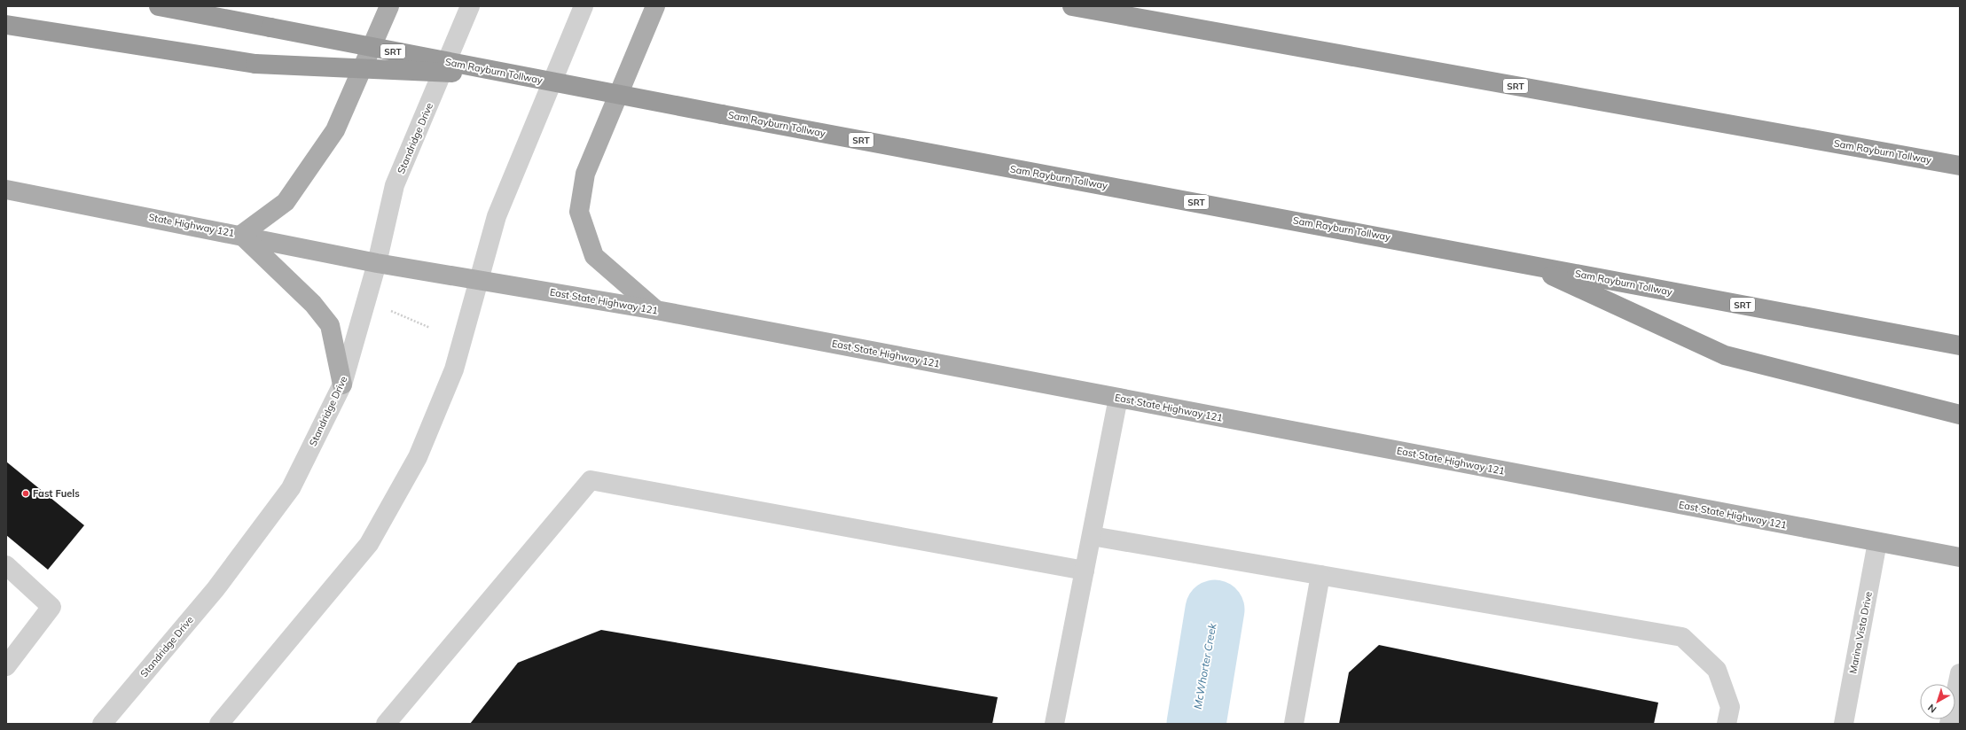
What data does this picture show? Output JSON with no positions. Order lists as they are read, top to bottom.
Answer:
{
  "streets": {
    "highway": ["SRT", "Sam Rayburn Tollway"],
    "main road": ["State Highway 121", "East State Highway 121"],
    "street": ["Standridge Drive", "Marina Vista Drive"]
  },
  "crossings": [
    ["Standridge Drive", "State Highway 121"],
    ["Standridge Drive", "East State Highway 121"],
    ["State Highway 121", "East State Highway 121"],
    ["East State Highway 121", "Marina Vista Drive"]
  ],
  "water": ["McWhorter Creek"],
  "places": ["Fast Fuels"],
  "north": "bottom left"
}
